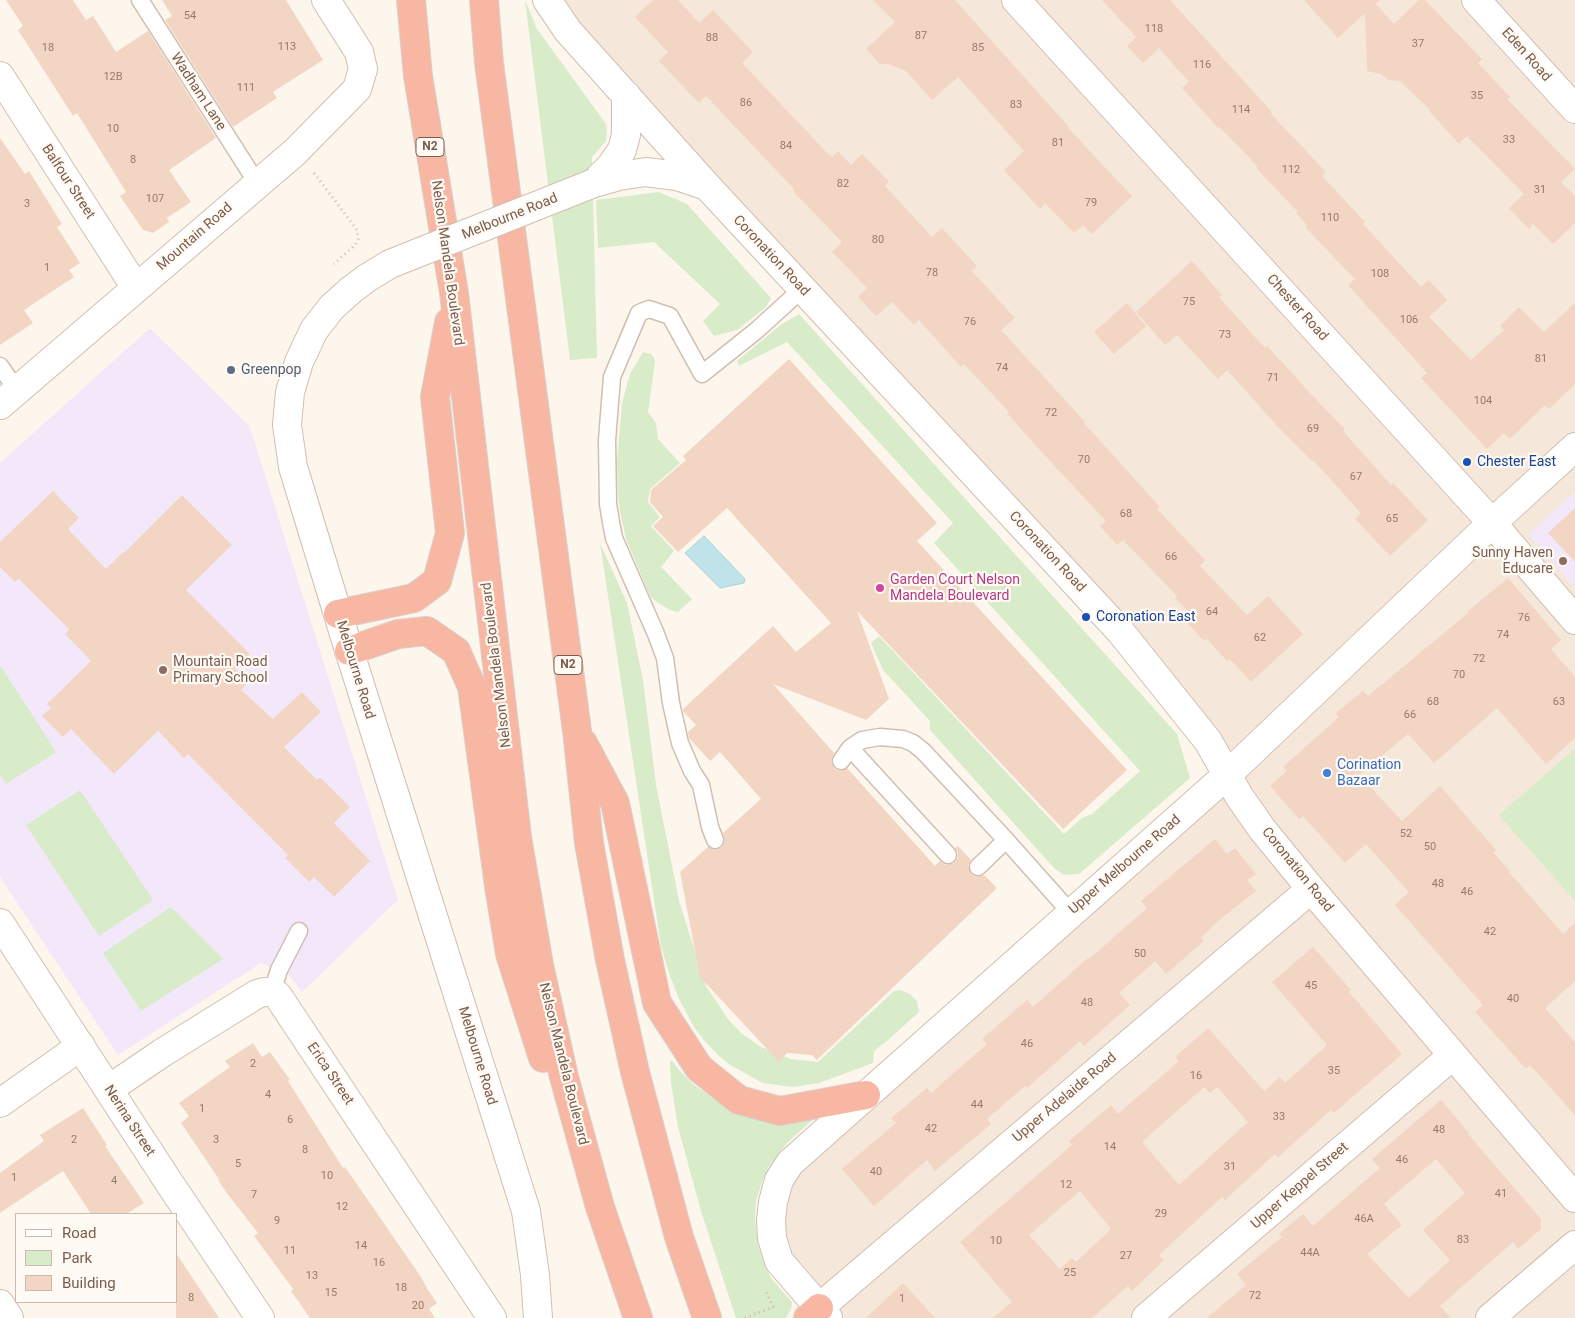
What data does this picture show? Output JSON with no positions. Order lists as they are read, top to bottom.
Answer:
{
  "streets": {
    "highway": ["N2", "Nelson Mandela Boulevard"],
    "street": [
      "Eden Road",
      "Balfour Street",
      "Melbourne Road",
      "Mountain Road",
      "Coronation Road",
      "Chester Road",
      "Upper Melbourne Road",
      "Erica Street",
      "Upper Adelaide Road",
      "Nerina Street",
      "Upper Keppel Street"
    ],
    "lane": ["Wadham Lane"]
  },
  "crossings": [
    ["Wadham Lane", "Mountain Road"],
    ["Balfour Street", "Mountain Road"],
    ["Melbourne Road", "Coronation Road"],
    ["Coronation Road", "Upper Melbourne Road"],
    ["Coronation Road", "Upper Adelaide Road"],
    ["Coronation Road", "Upper Keppel Street"],
    ["Chester Road", "Upper Melbourne Road"],
    ["Upper Melbourne Road", "Upper Adelaide Road"]
  ],
  "places": [
    "Greenpop",
    "Chester East",
    "Sunny Haven Educare",
    "Garden Court Nelson Mandela Boulevard",
    "Coronation East",
    "Mountain Road Primary School",
    "Corination Bazaar"
  ],
  "house_numbers": [
    "54",
    "118",
    "87",
    "88",
    "37",
    "113",
    "18",
    "85",
    "116",
    "12B",
    "111",
    "35",
    "86",
    "83",
    "114",
    "10",
    "33",
    "81",
    "84",
    "8",
    "112",
    "82",
    "31",
    "107",
    "79",
    "3",
    "110",
    "80",
    "1",
    "78",
    "108",
    "75",
    "106",
    "76",
    "73",
    "81",
    "74",
    "71",
    "104",
    "72",
    "69",
    "70",
    "67",
    "68",
    "65",
    "66",
    "64",
    "76",
    "74",
    "62",
    "72",
    "70",
    "68",
    "63",
    "66",
    "52",
    "50",
    "48",
    "46",
    "42",
    "50",
    "45",
    "40",
    "48",
    "46",
    "2",
    "35",
    "16",
    "4",
    "44",
    "1",
    "33",
    "6",
    "42",
    "48",
    "2",
    "3",
    "14",
    "8",
    "46",
    "5",
    "31",
    "40",
    "10",
    "1",
    "4",
    "12",
    "41",
    "7",
    "12",
    "29",
    "46A",
    "9",
    "83",
    "10",
    "14",
    "11",
    "44A",
    "27",
    "16",
    "25",
    "13",
    "18",
    "15",
    "72",
    "8",
    "1",
    "20"
  ],
  "legend": ["Road", "Park", "Building"]
}
